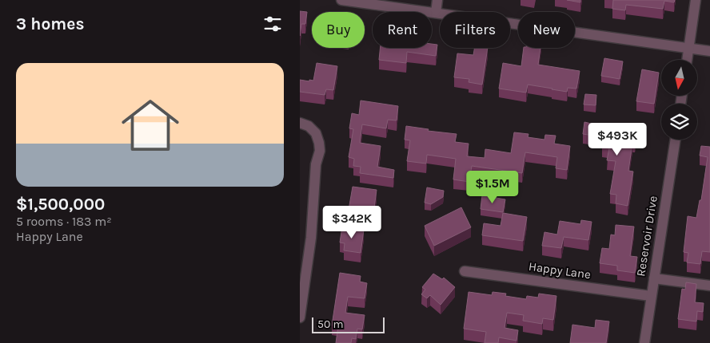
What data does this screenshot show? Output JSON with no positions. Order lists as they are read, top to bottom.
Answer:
{
  "streets": {
    "street": ["Reservoir Drive", "Happy Lane"]
  },
  "crossings": [
    ["Reservoir Drive", "Happy Lane"]
  ],
  "scale_bar": "50 m",
  "north": "bottom",
  "page": {
    "heading": "3 homes",
    "chip": [
      "Buy",
      "Rent",
      "Filters",
      "New"
    ],
    "list": [
      {
        "name": "$1,500,000",
        "note": "5 rooms · 183 m² · Happy Lane"
      }
    ],
    "price": ["$493K", "$1.5M", "$342K"],
    "scale": "50 m"
  }
}
